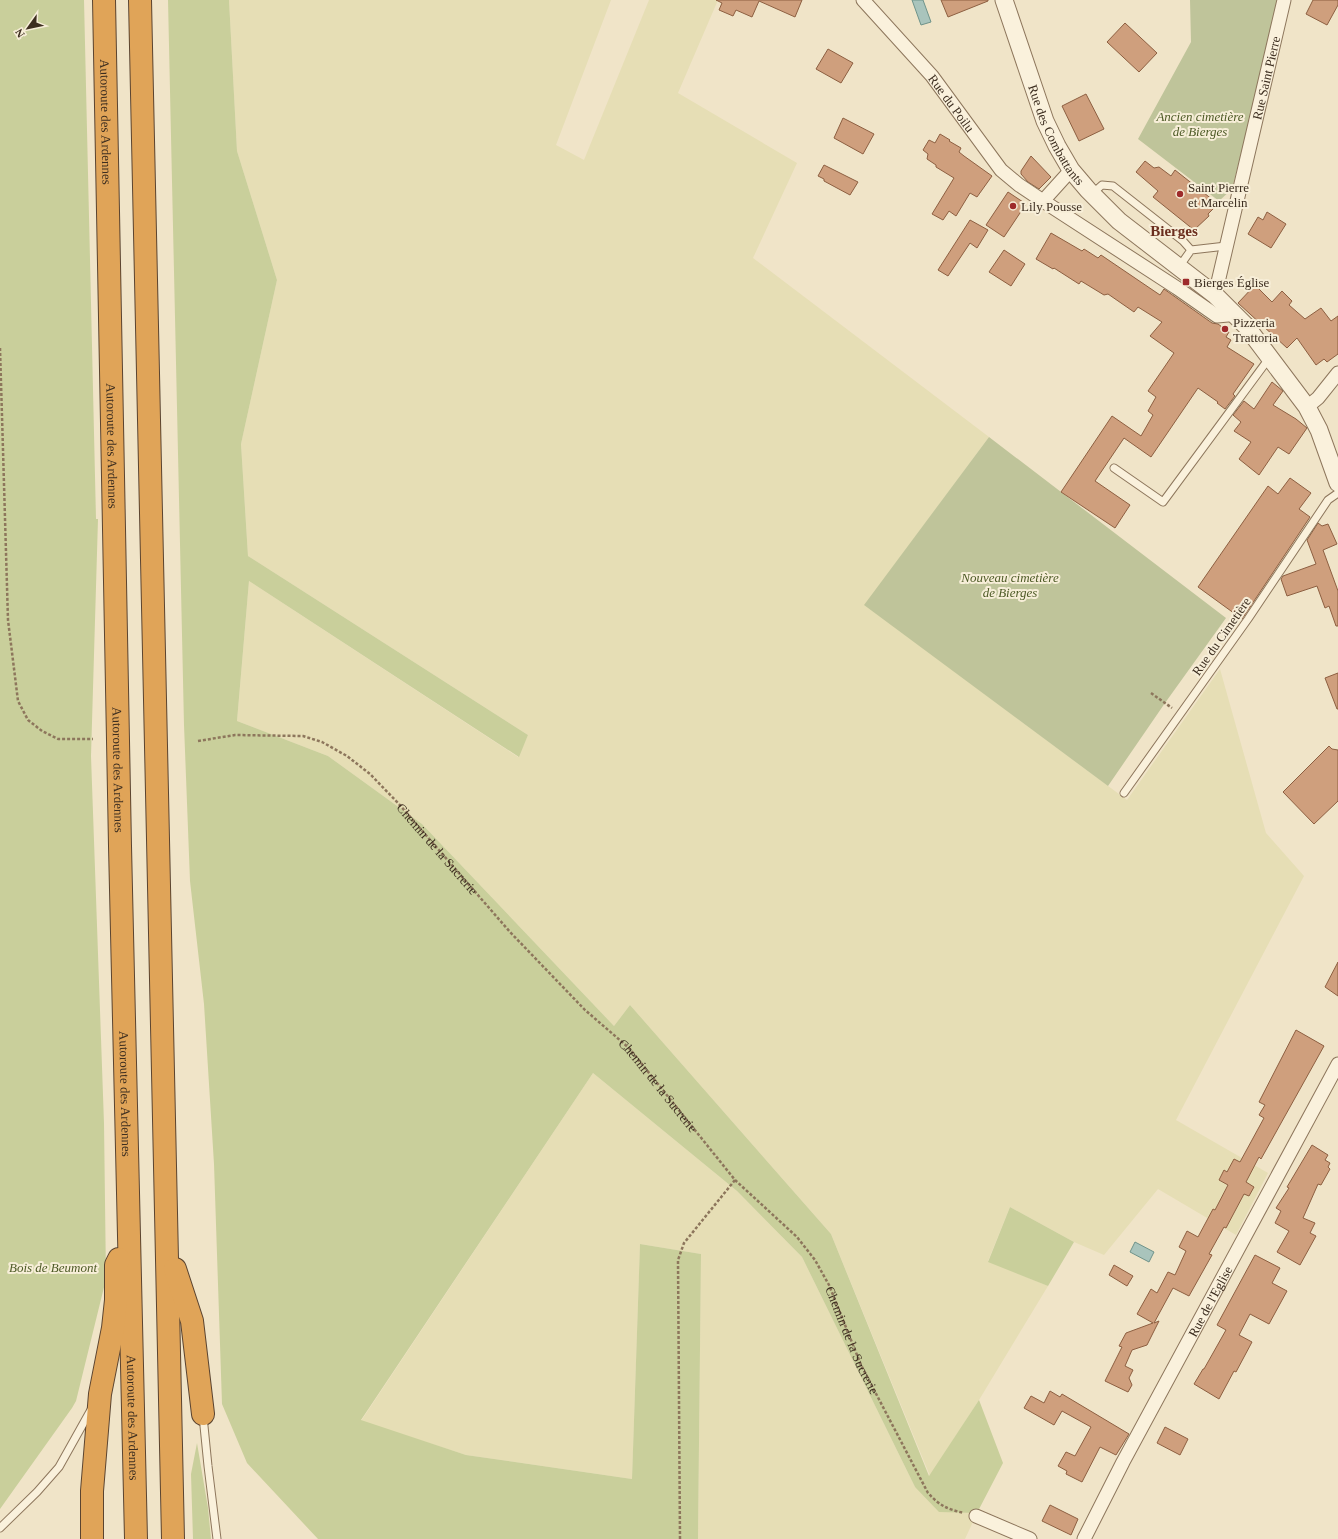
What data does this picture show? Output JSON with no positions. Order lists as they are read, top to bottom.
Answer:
{
  "streets": {
    "highway": ["Autoroute des Ardennes"],
    "street": [
      "Rue Saint Pierre",
      "Rue du Poilu",
      "Rue des Combattants",
      "Rue de l'Eglise"
    ],
    "lane": ["Rue du Cimetière"],
    "path": ["Chemin de la Sucrerie"]
  },
  "crossings": [
    ["Rue Saint Pierre", "Rue des Combattants"],
    ["Rue du Poilu", "Rue des Combattants"]
  ],
  "districts": ["Bierges"],
  "parks": ["Ancien cimetière de Bierges", "Nouveau cimetière de Bierges", "Bois de Beumont"],
  "places": {
    "other": ["Saint Pierre et Marcelin", "Lily Pousse", "Pizzeria Trattoria"],
    "transit": ["Bierges Église"]
  },
  "north": "bottom left"
}
